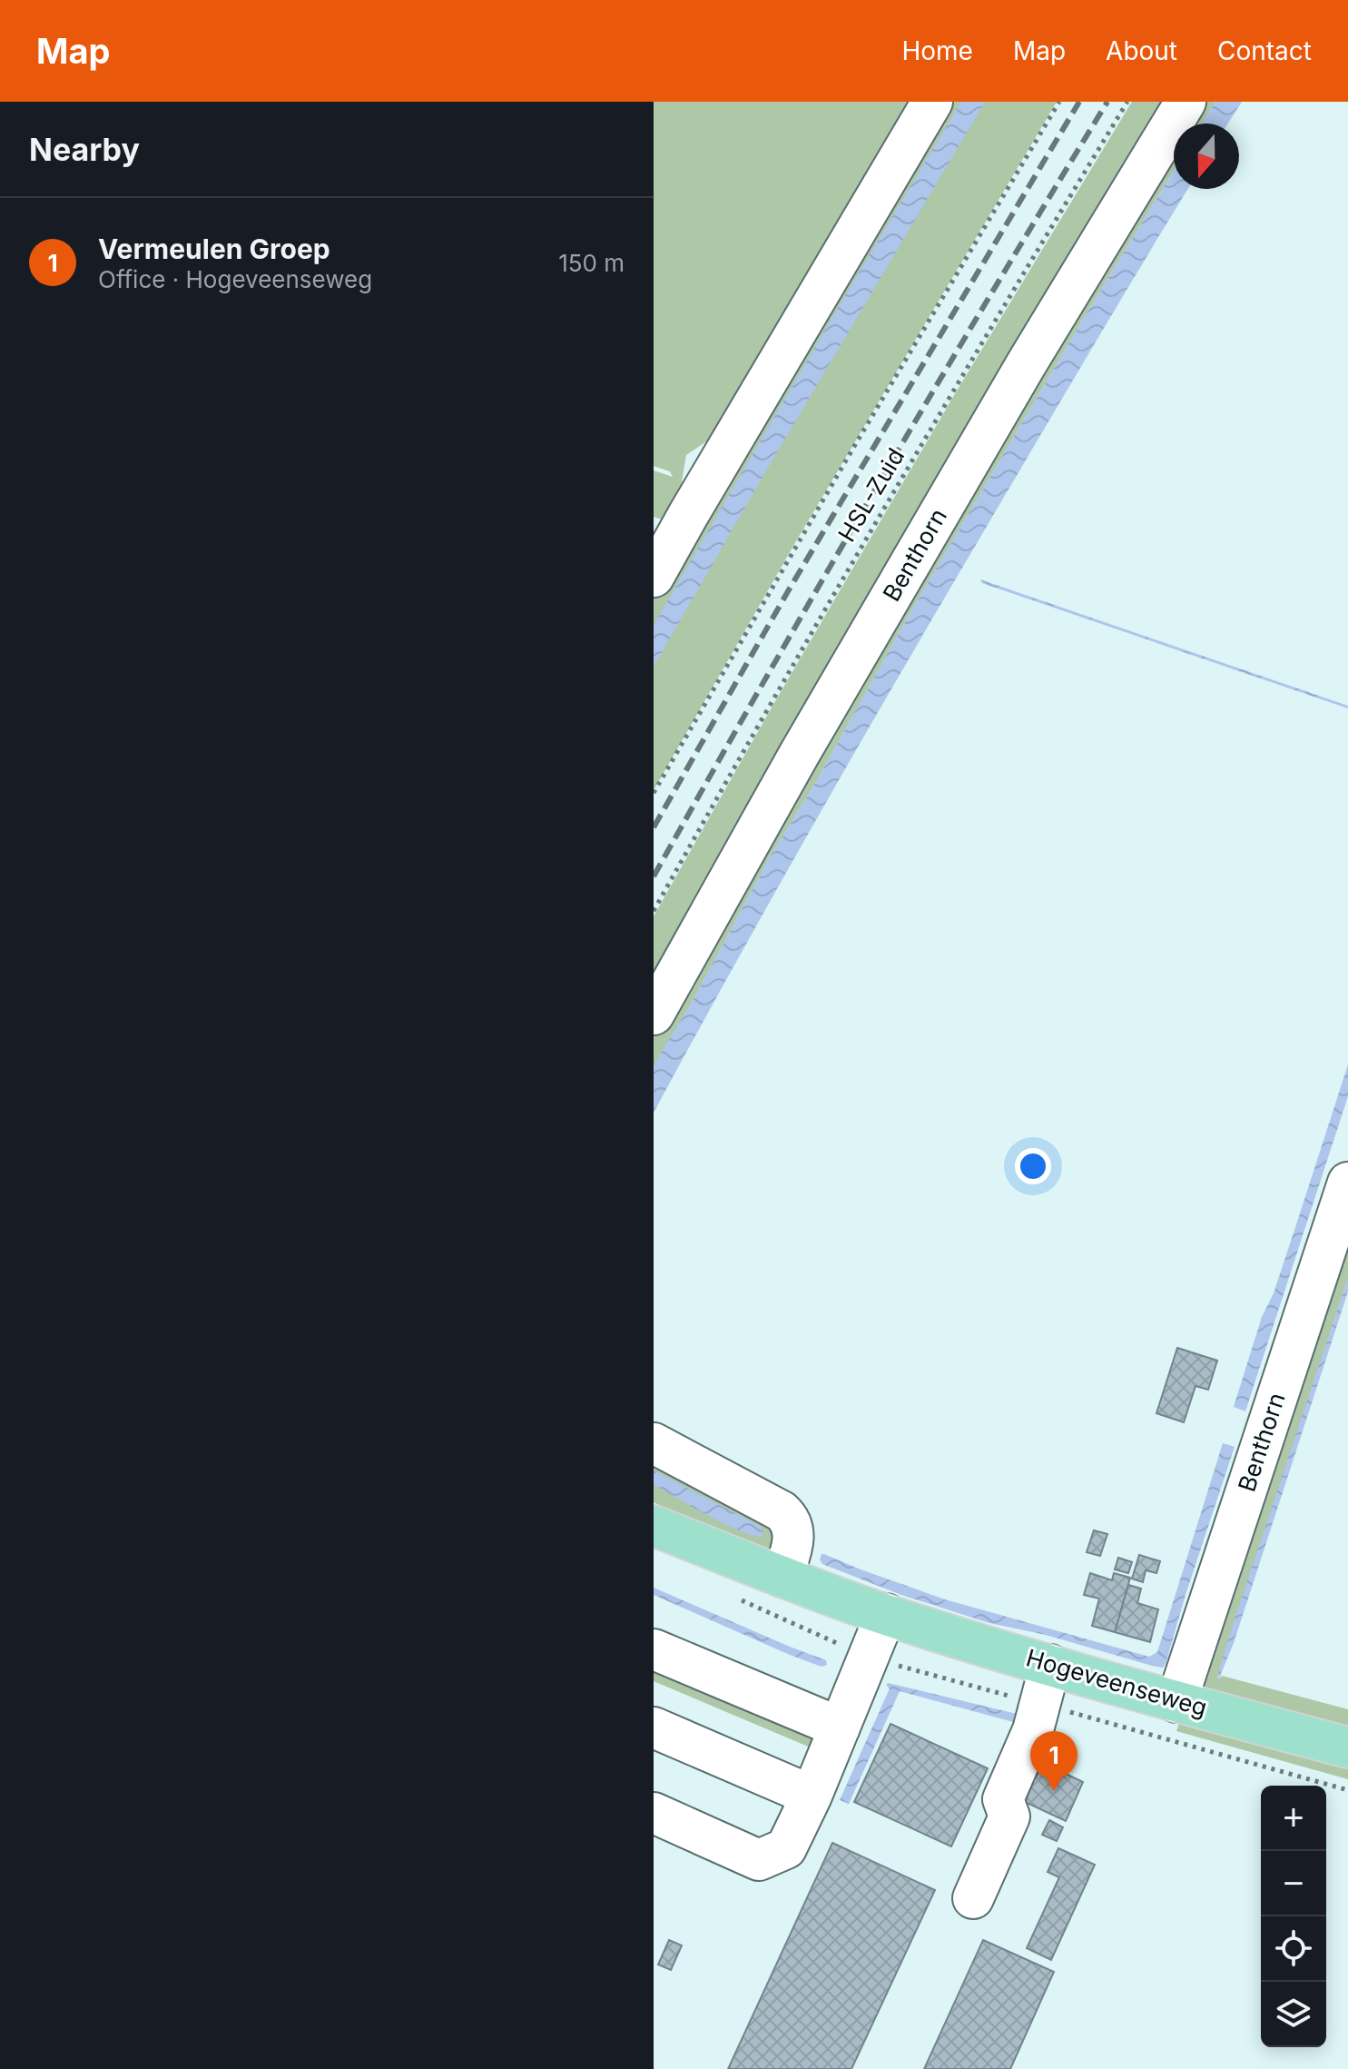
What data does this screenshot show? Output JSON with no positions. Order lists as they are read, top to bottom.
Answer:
{
  "streets": {
    "main road": ["Hogeveenseweg"],
    "street": ["Benthorn"],
    "path": ["HSL-Zuid"]
  },
  "crossings": [
    ["Benthorn", "Hogeveenseweg"]
  ],
  "north": "bottom",
  "page": {
    "header": "Map",
    "nav": [
      "Home",
      "Map",
      "About",
      "Contact"
    ],
    "heading": "Nearby",
    "list": [
      {
        "mark": "1",
        "name": "Vermeulen Groep",
        "note": "Office · Hogeveenseweg",
        "value": "150 m"
      }
    ],
    "pins": "1",
    "map_buttons": ["+", "−"]
  }
}
